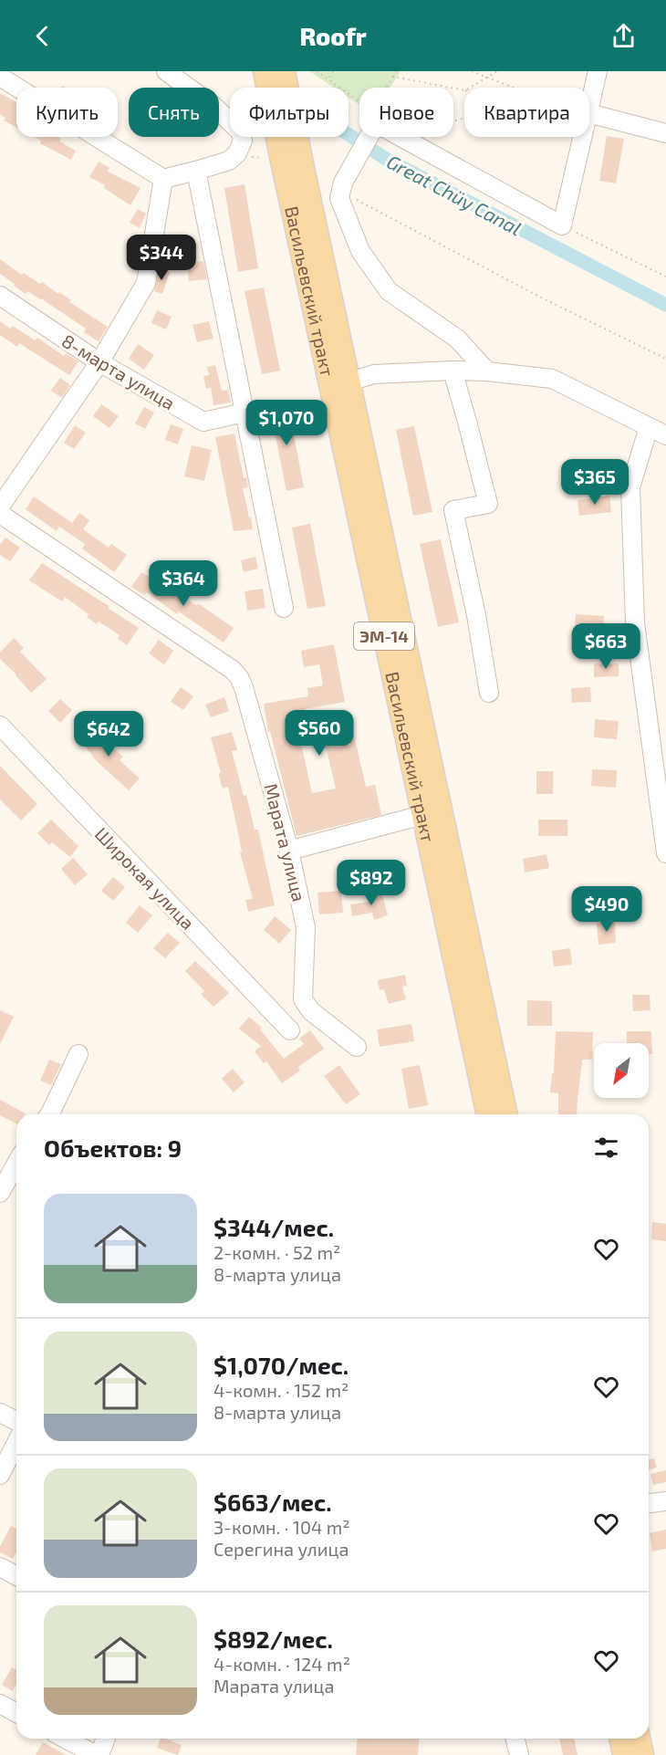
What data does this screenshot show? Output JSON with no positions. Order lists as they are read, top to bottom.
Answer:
{
  "streets": {
    "main road": ["Васильевский тракт", "ЭМ-14"],
    "street": ["8-марта улица", "Марата улица", "Широкая улица"]
  },
  "water": ["Great Chüy Canal"],
  "north": "bottom left",
  "page": {
    "header": "Roofr",
    "chip": [
      "Купить",
      "Снять",
      "Фильтры",
      "Новое",
      "Квартира"
    ],
    "price": [
      "$344",
      "$1,070",
      "$365",
      "$364",
      "$663",
      "$560",
      "$642",
      "$892",
      "$490"
    ],
    "heading": "Объектов: 9",
    "list": [
      {
        "name": "$344/мес.",
        "note": "2-комн. · 52 m² · 8-марта улица"
      },
      {
        "name": "$1,070/мес.",
        "note": "4-комн. · 152 m² · 8-марта улица"
      },
      {
        "name": "$663/мес.",
        "note": "3-комн. · 104 m² · Серегина улица"
      },
      {
        "name": "$892/мес.",
        "note": "4-комн. · 124 m² · Марата улица"
      }
    ]
  }
}
